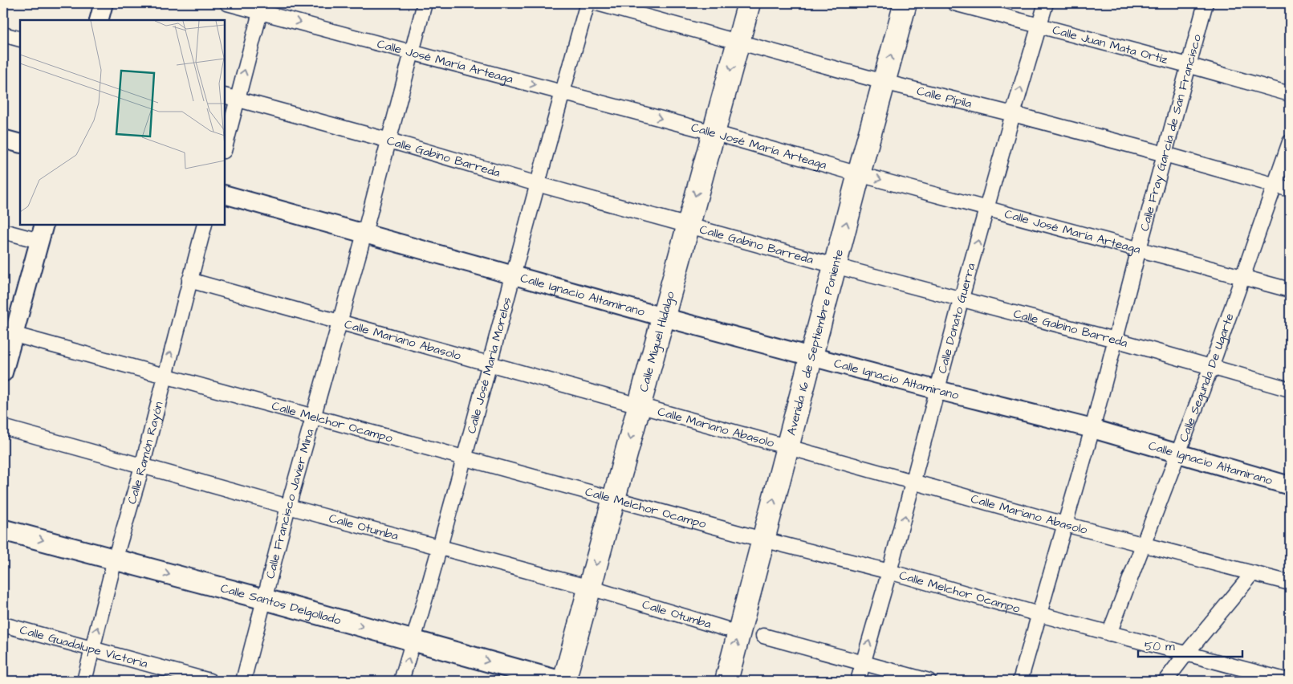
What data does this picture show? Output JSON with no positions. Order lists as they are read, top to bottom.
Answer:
{
  "streets": {
    "main road": ["Calle Miguel Hidalgo", "Avenida 16 de Septiembre Poniente", "Calle Santos Delgollado"],
    "street": [
      "Calle Juan Mata Ortíz",
      "Calle José María Arteaga",
      "Calle Pípila",
      "Calle Fray García de San Francisco",
      "Calle Gabino Barreda",
      "Calle Ignacio Altamirano",
      "Calle Donato Guerra",
      "Calle Mariano Abasolo",
      "Calle José María Morelos",
      "Calle Segunda De Ugarte",
      "Calle Melchor Ocampo",
      "Calle Ramón Rayón",
      "Calle Francisco Javier Mina",
      "Calle Otumba",
      "Calle Guadalupe Victoria"
    ]
  },
  "crossings": [
    ["Calle Juan Mata Ortíz", "Calle Fray García de San Francisco"],
    ["Calle Juan Mata Ortíz", "Calle Donato Guerra"],
    ["Calle José María Arteaga", "Calle Fray García de San Francisco"],
    ["Calle José María Arteaga", "Calle Donato Guerra"],
    ["Calle José María Arteaga", "Calle Miguel Hidalgo"],
    ["Calle José María Arteaga", "Avenida 16 de Septiembre Poniente"],
    ["Calle José María Arteaga", "Calle José María Morelos"],
    ["Calle José María Arteaga", "Calle Segunda De Ugarte"],
    ["Calle José María Arteaga", "Calle Francisco Javier Mina"],
    ["Calle Pípila", "Calle Fray García de San Francisco"],
    ["Calle Pípila", "Calle Donato Guerra"],
    ["Calle Pípila", "Calle Miguel Hidalgo"],
    ["Calle Pípila", "Avenida 16 de Septiembre Poniente"],
    ["Calle Pípila", "Calle Segunda De Ugarte"],
    ["Calle Fray García de San Francisco", "Calle Gabino Barreda"],
    ["Calle Fray García de San Francisco", "Calle Ignacio Altamirano"],
    ["Calle Fray García de San Francisco", "Calle Mariano Abasolo"],
    ["Calle Fray García de San Francisco", "Calle Melchor Ocampo"],
    ["Calle Gabino Barreda", "Calle Donato Guerra"],
    ["Calle Gabino Barreda", "Calle Miguel Hidalgo"],
    ["Calle Gabino Barreda", "Avenida 16 de Septiembre Poniente"],
    ["Calle Gabino Barreda", "Calle José María Morelos"],
    ["Calle Gabino Barreda", "Calle Segunda De Ugarte"],
    ["Calle Gabino Barreda", "Calle Francisco Javier Mina"],
    ["Calle Ignacio Altamirano", "Calle Donato Guerra"],
    ["Calle Ignacio Altamirano", "Calle Miguel Hidalgo"],
    ["Calle Ignacio Altamirano", "Avenida 16 de Septiembre Poniente"],
    ["Calle Ignacio Altamirano", "Calle José María Morelos"],
    ["Calle Ignacio Altamirano", "Calle Segunda De Ugarte"],
    ["Calle Ignacio Altamirano", "Calle Francisco Javier Mina"],
    ["Calle Donato Guerra", "Calle Mariano Abasolo"],
    ["Calle Donato Guerra", "Calle Melchor Ocampo"],
    ["Calle Mariano Abasolo", "Calle Miguel Hidalgo"],
    ["Calle Mariano Abasolo", "Avenida 16 de Septiembre Poniente"],
    ["Calle Mariano Abasolo", "Calle José María Morelos"],
    ["Calle Mariano Abasolo", "Calle Segunda De Ugarte"],
    ["Calle Mariano Abasolo", "Calle Ramón Rayón"],
    ["Calle Mariano Abasolo", "Calle Francisco Javier Mina"],
    ["Calle Miguel Hidalgo", "Calle Melchor Ocampo"],
    ["Calle Miguel Hidalgo", "Calle Otumba"],
    ["Avenida 16 de Septiembre Poniente", "Calle Melchor Ocampo"],
    ["Calle José María Morelos", "Calle Melchor Ocampo"],
    ["Calle José María Morelos", "Calle Otumba"],
    ["Calle José María Morelos", "Calle Santos Delgollado"],
    ["Calle Segunda De Ugarte", "Calle Melchor Ocampo"],
    ["Calle Melchor Ocampo", "Calle Ramón Rayón"],
    ["Calle Melchor Ocampo", "Calle Francisco Javier Mina"],
    ["Calle Ramón Rayón", "Calle Otumba"],
    ["Calle Ramón Rayón", "Calle Santos Delgollado"],
    ["Calle Ramón Rayón", "Calle Guadalupe Victoria"],
    ["Calle Francisco Javier Mina", "Calle Otumba"],
    ["Calle Francisco Javier Mina", "Calle Santos Delgollado"]
  ],
  "one_way": [
    "Calle José María Arteaga",
    "Calle Donato Guerra",
    "Calle Miguel Hidalgo",
    "Avenida 16 de Septiembre Poniente",
    "Calle Ramón Rayón",
    "Calle Santos Delgollado"
  ],
  "scale_bar": "50 m"
}
